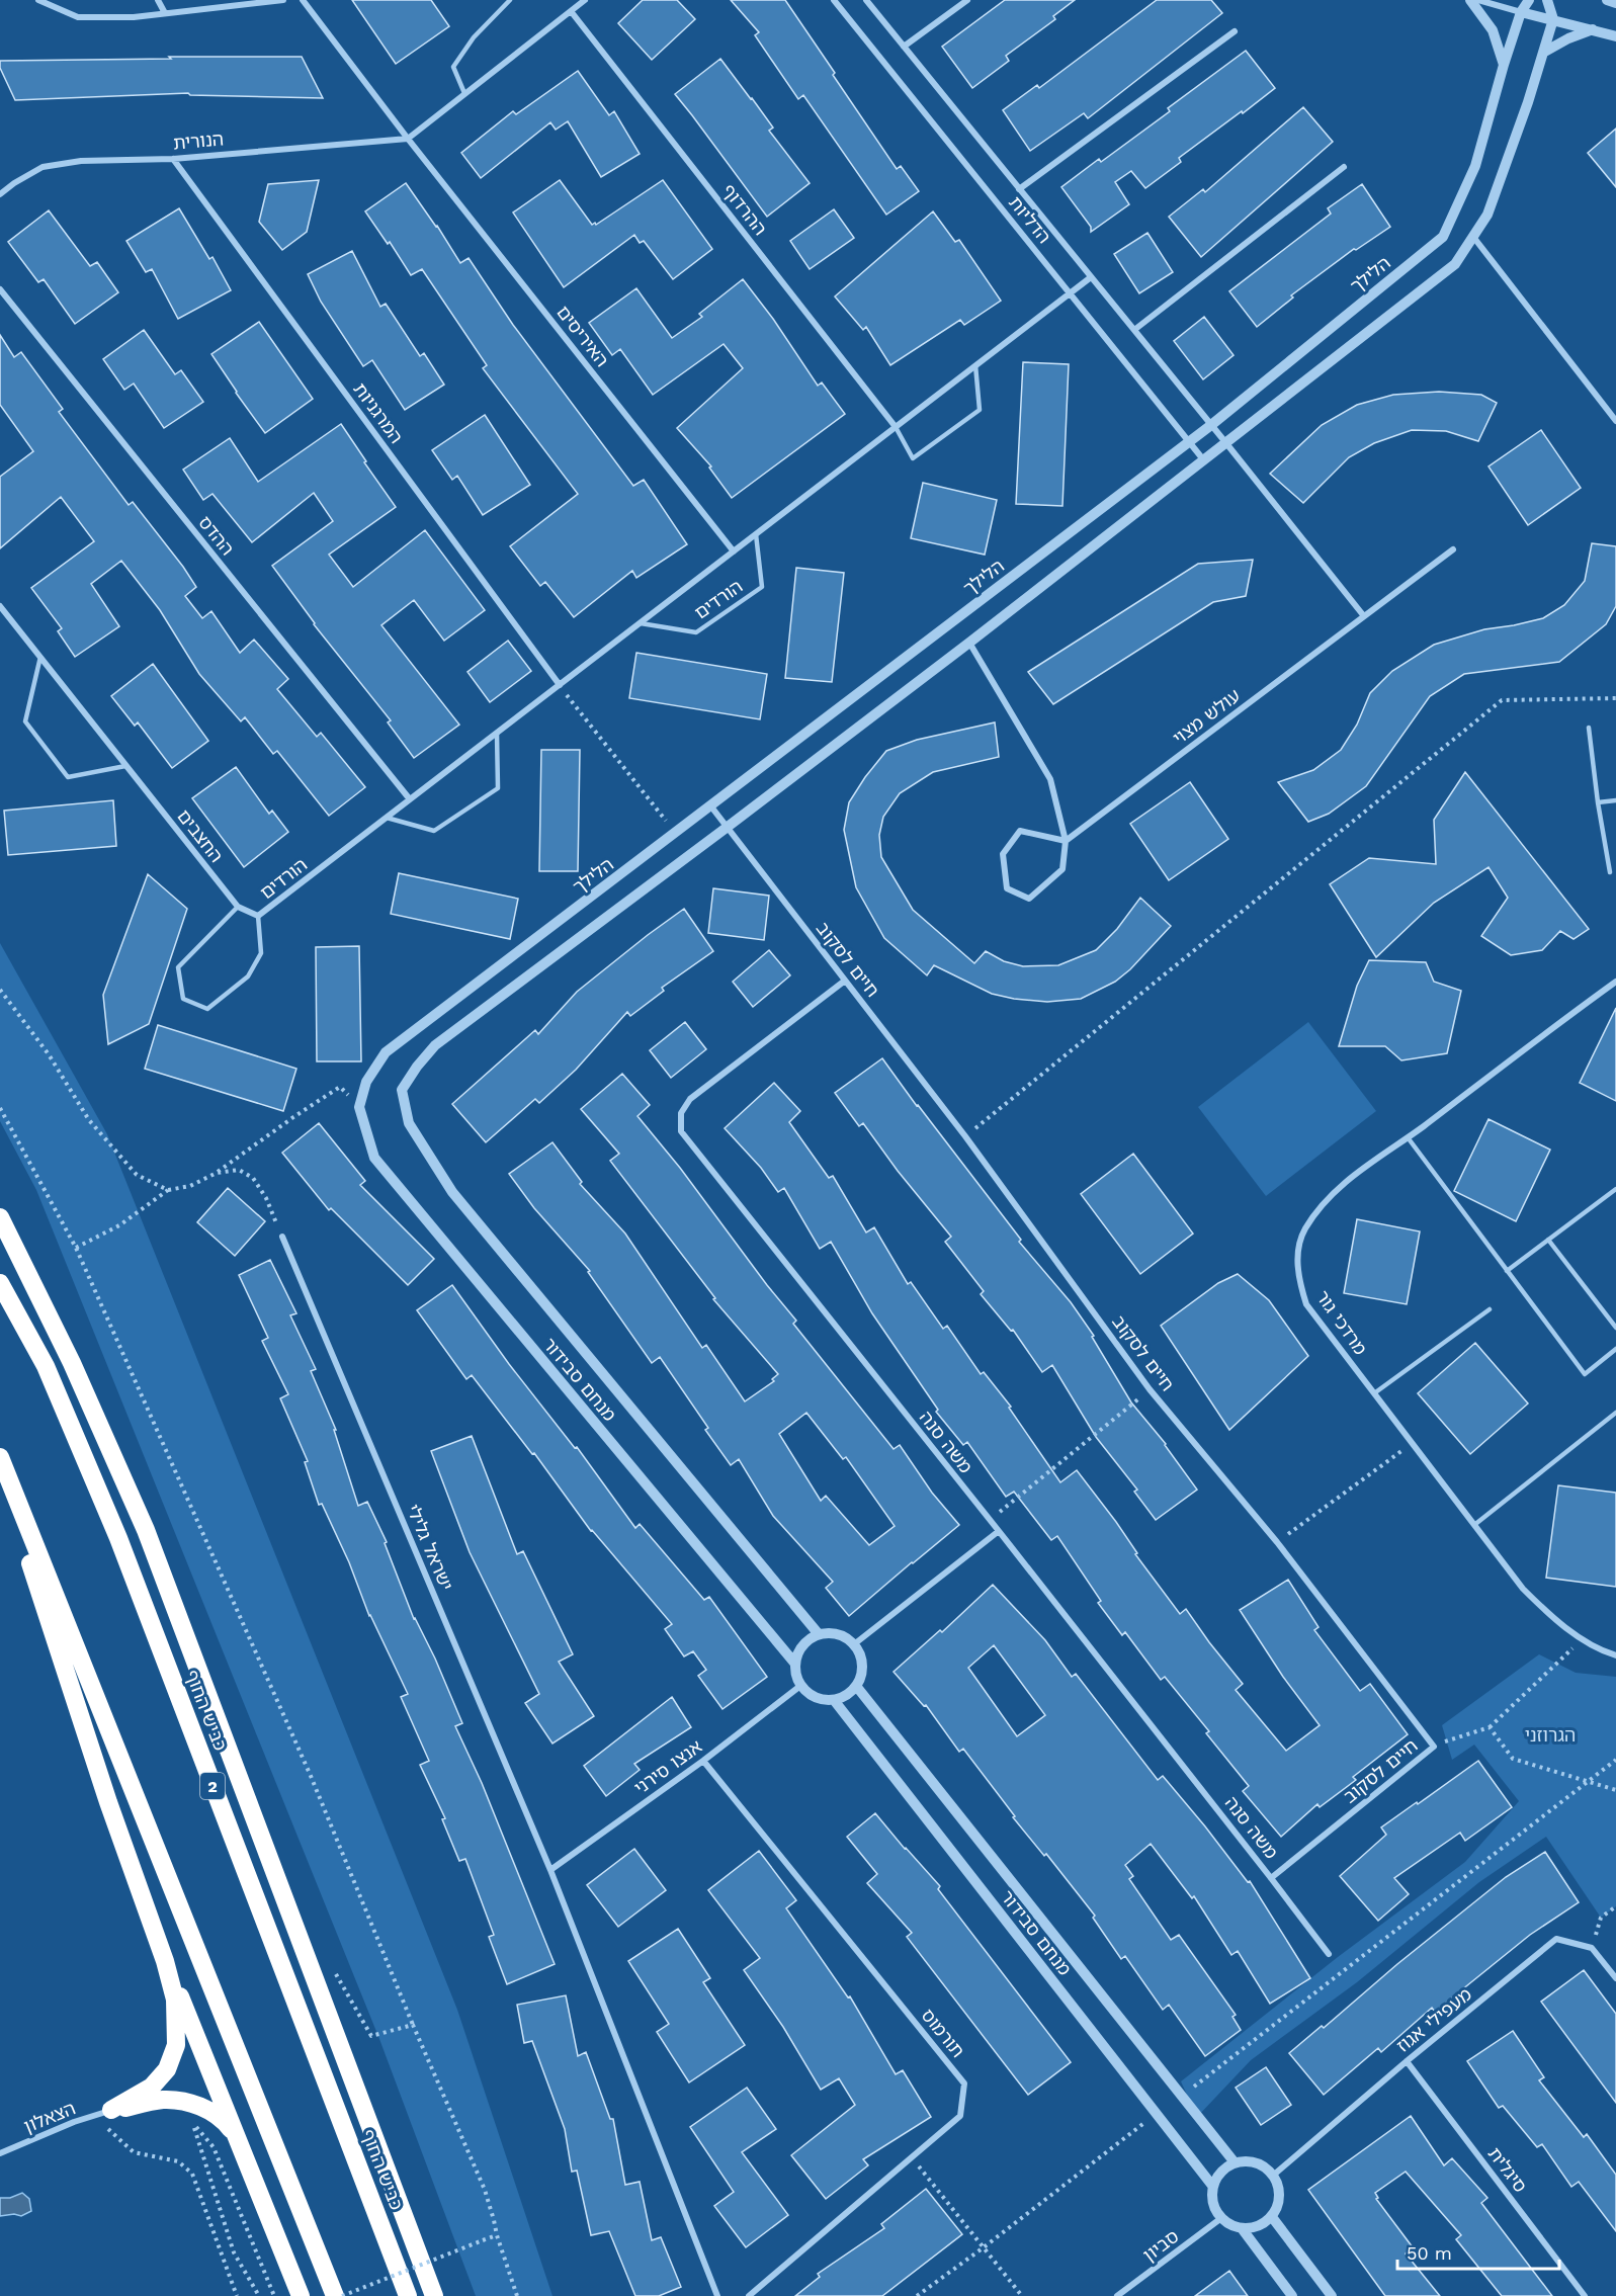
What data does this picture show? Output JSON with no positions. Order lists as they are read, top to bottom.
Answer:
{
  "streets": {
    "highway": ["כביש החוף", "2"],
    "street": [
      "הנורית",
      "ההרדוף",
      "הדליות",
      "הלילך",
      "האיריסים",
      "המרגניות",
      "ההדס",
      "הורדים",
      "עולש מצוי",
      "החצבים",
      "חיים לסקוב",
      "מרדכי גור",
      "מנחם סבידור",
      "משה סנה",
      "ישראל גלילי",
      "אנצו סירני",
      "מעפילי אגוז",
      "תורמוס",
      "הצאלון",
      "סיגלית",
      "סביון"
    ]
  },
  "crossings": [
    ["הנורית", "האיריסים"],
    ["הנורית", "המרגניות"],
    ["ההרדוף", "הורדים"],
    ["הדליות", "הלילך"],
    ["הדליות", "הורדים"],
    ["הלילך", "חיים לסקוב"],
    ["הלילך", "מנחם סבידור"],
    ["האיריסים", "הורדים"],
    ["המרגניות", "הורדים"],
    ["ההדס", "הורדים"],
    ["הורדים", "החצבים"],
    ["חיים לסקוב", "מנחם סבידור"],
    ["חיים לסקוב", "משה סנה"],
    ["מנחם סבידור", "אנצו סירני"],
    ["מנחם סבידור", "מעפילי אגוז"],
    ["מנחם סבידור", "סביון"],
    ["ישראל גלילי", "אנצו סירני"],
    ["אנצו סירני", "תורמוס"],
    ["מעפילי אגוז", "סיגלית"],
    ["מעפילי אגוז", "סביון"]
  ],
  "parks": ["הגרוזני"],
  "scale_bar": "50 m"
}
